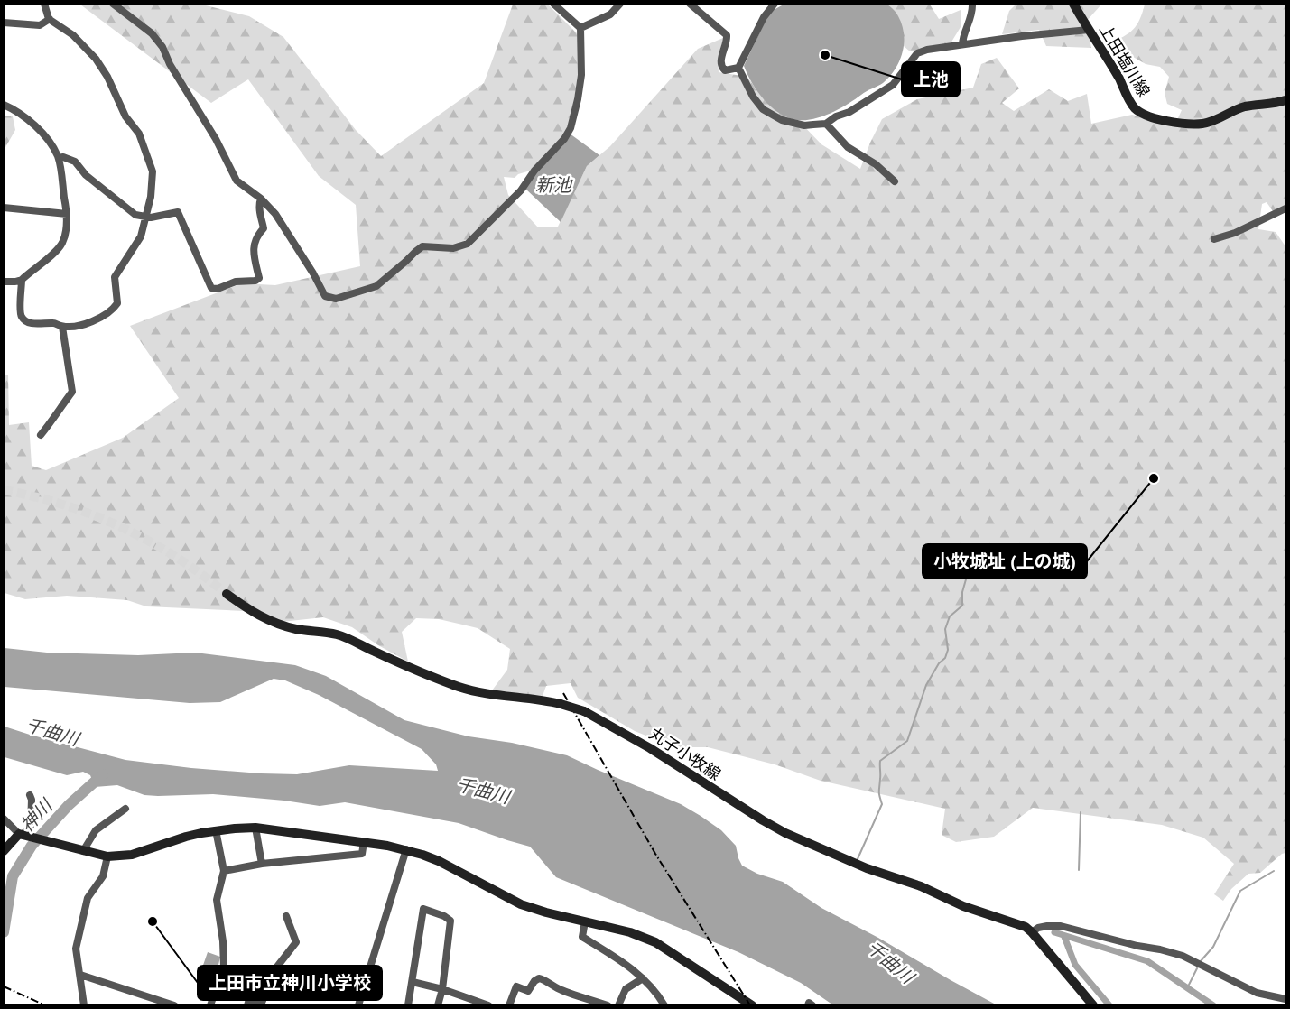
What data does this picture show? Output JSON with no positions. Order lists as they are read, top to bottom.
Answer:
{
  "streets": {
    "street": ["上田塩川線", "丸子小牧線"]
  },
  "water": ["新池", "千曲川", "神川"],
  "places": ["上池", "小牧城址 (上の城)", "上田市立神川小学校"]
}
